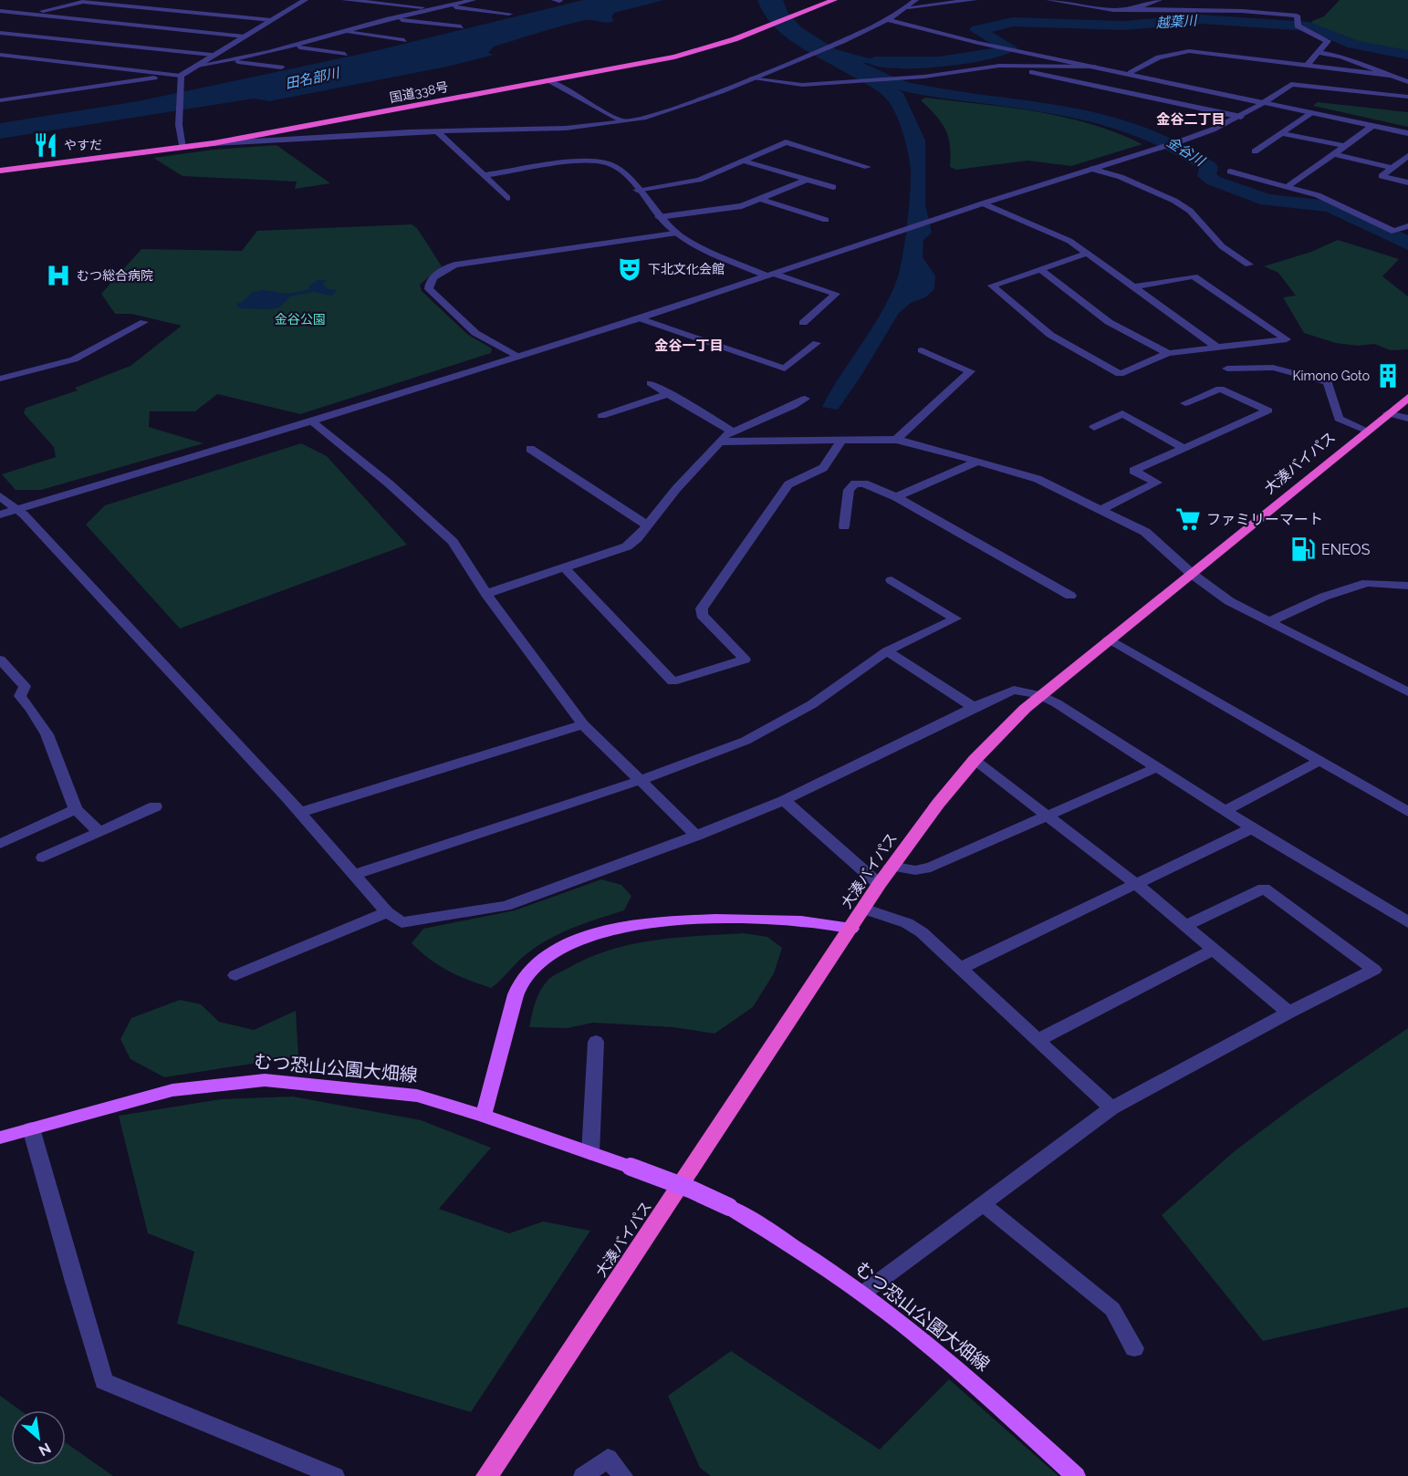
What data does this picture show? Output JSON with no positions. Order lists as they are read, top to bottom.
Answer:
{
  "streets": {
    "highway": ["国道338号", "大湊バイパス"],
    "main road": ["むつ恐山公園大畑線"]
  },
  "districts": ["金谷二丁目", "金谷一丁目"],
  "water": ["越葉川", "田名部川", "金谷川"],
  "parks": ["金谷公園"],
  "places": {
    "restaurant": ["やすだ"],
    "theatre": ["下北文化会館"],
    "hospital": ["むつ総合病院"],
    "building": ["Kimono Goto"],
    "supermarket": ["ファミリーマート"],
    "fuel station": ["ENEOS"]
  },
  "north": "bottom right"
}
